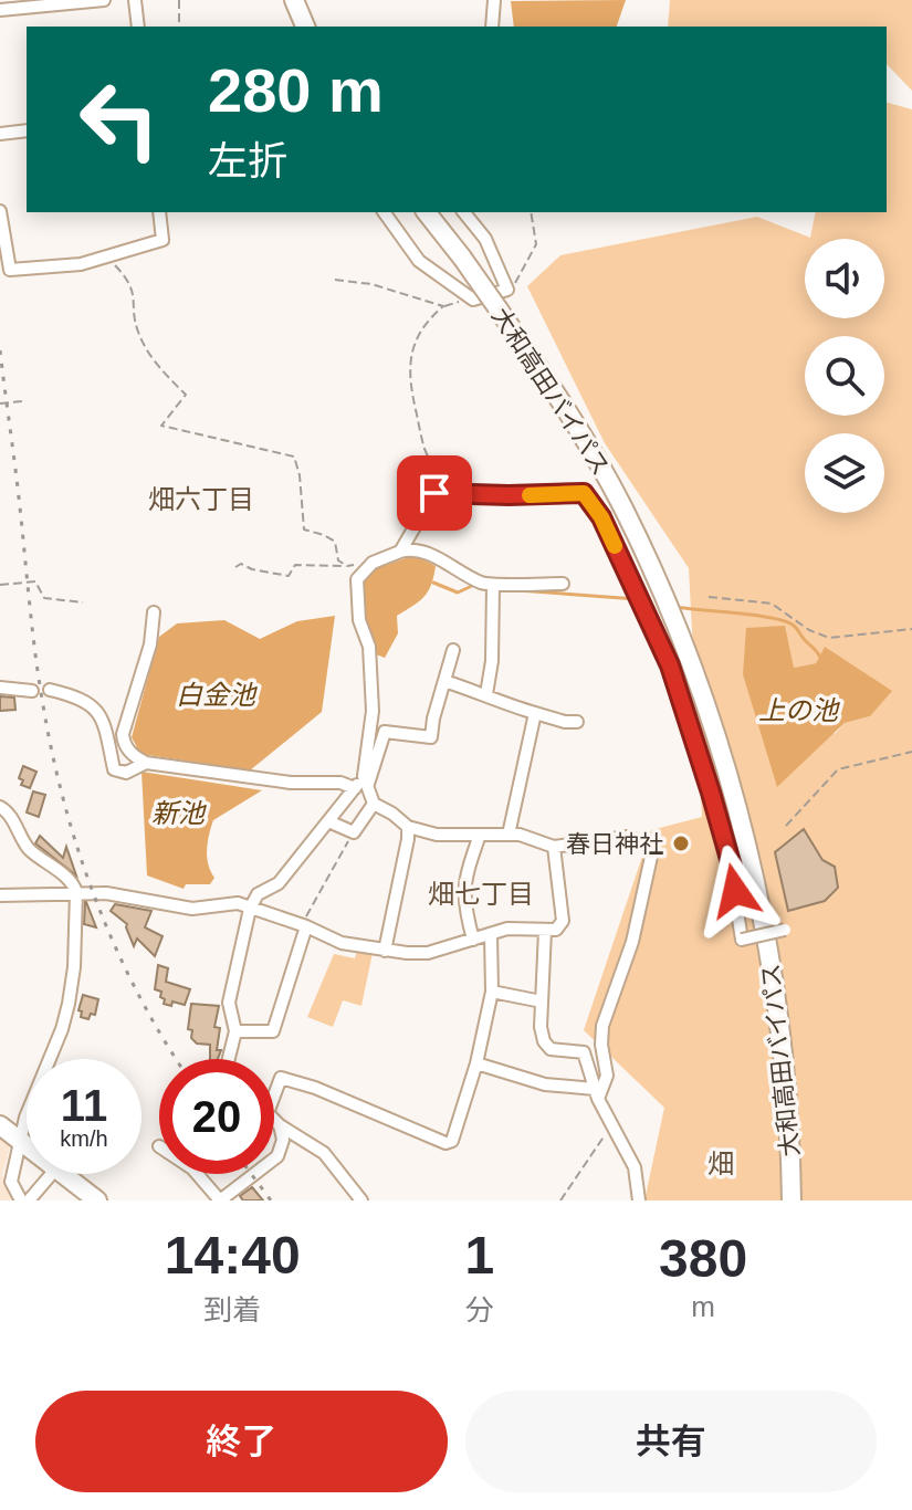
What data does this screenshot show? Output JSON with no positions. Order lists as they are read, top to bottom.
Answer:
{
  "streets": {
    "highway": ["大和高田バイパス"]
  },
  "districts": ["畑六丁目", "畑七丁目", "畑"],
  "water": ["白金池", "上の池", "新池"],
  "places": ["春日神社"],
  "page": {
    "turn": ["280 m", "左折"],
    "speed": "11 km/h",
    "limit": "20",
    "eta": [
      "14:40",
      "到着",
      "1",
      "分",
      "380",
      "m"
    ],
    "buttons": ["終了", "共有"]
  }
}
